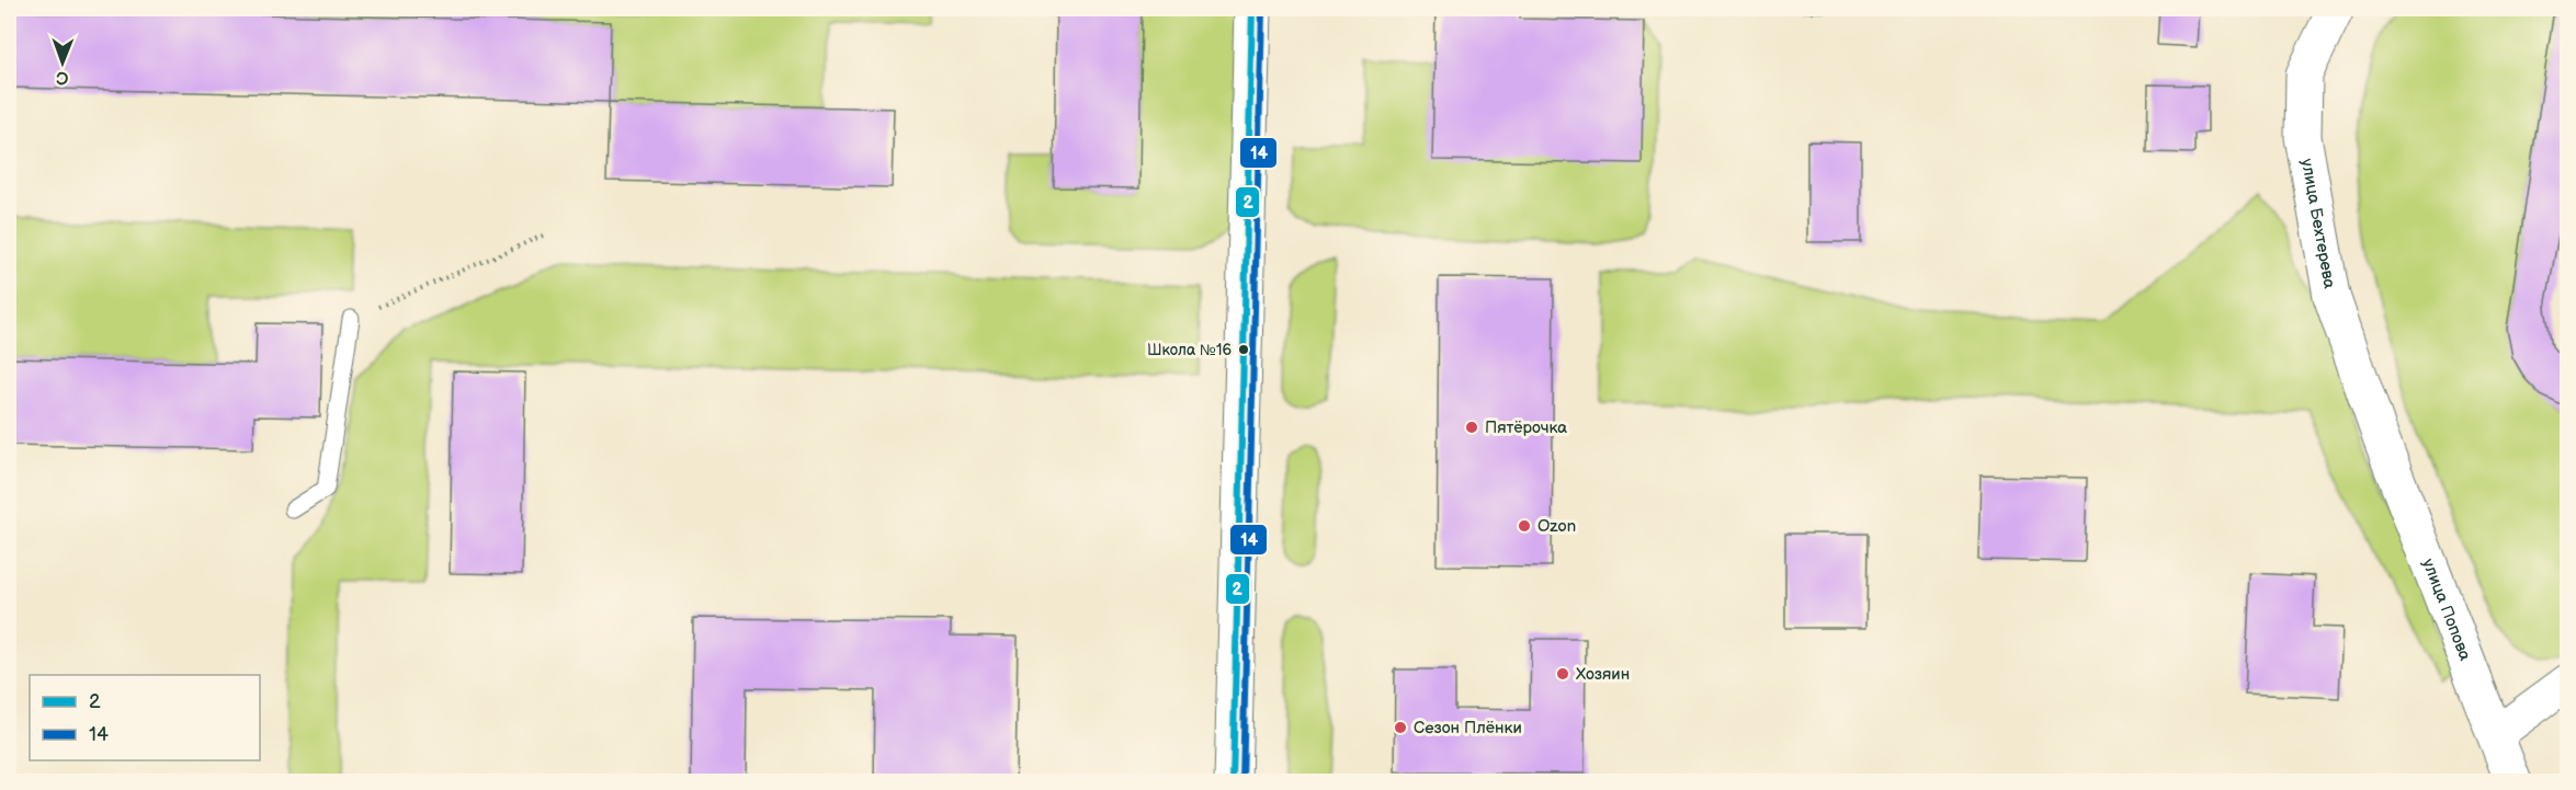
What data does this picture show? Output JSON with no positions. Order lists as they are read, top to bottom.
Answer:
{
  "streets": {
    "street": ["улица Бехтерева", "улица Попова"]
  },
  "crossings": [
    ["улица Бехтерева", "улица Попова"]
  ],
  "places": [
    "Школа №16",
    "Пятёрочка",
    "Ozon",
    "Хозяин",
    "Сезон Плёнки"
  ],
  "lines": ["transit line 2", "transit line 14"],
  "legend": ["2", "14"],
  "north": "bottom"
}
